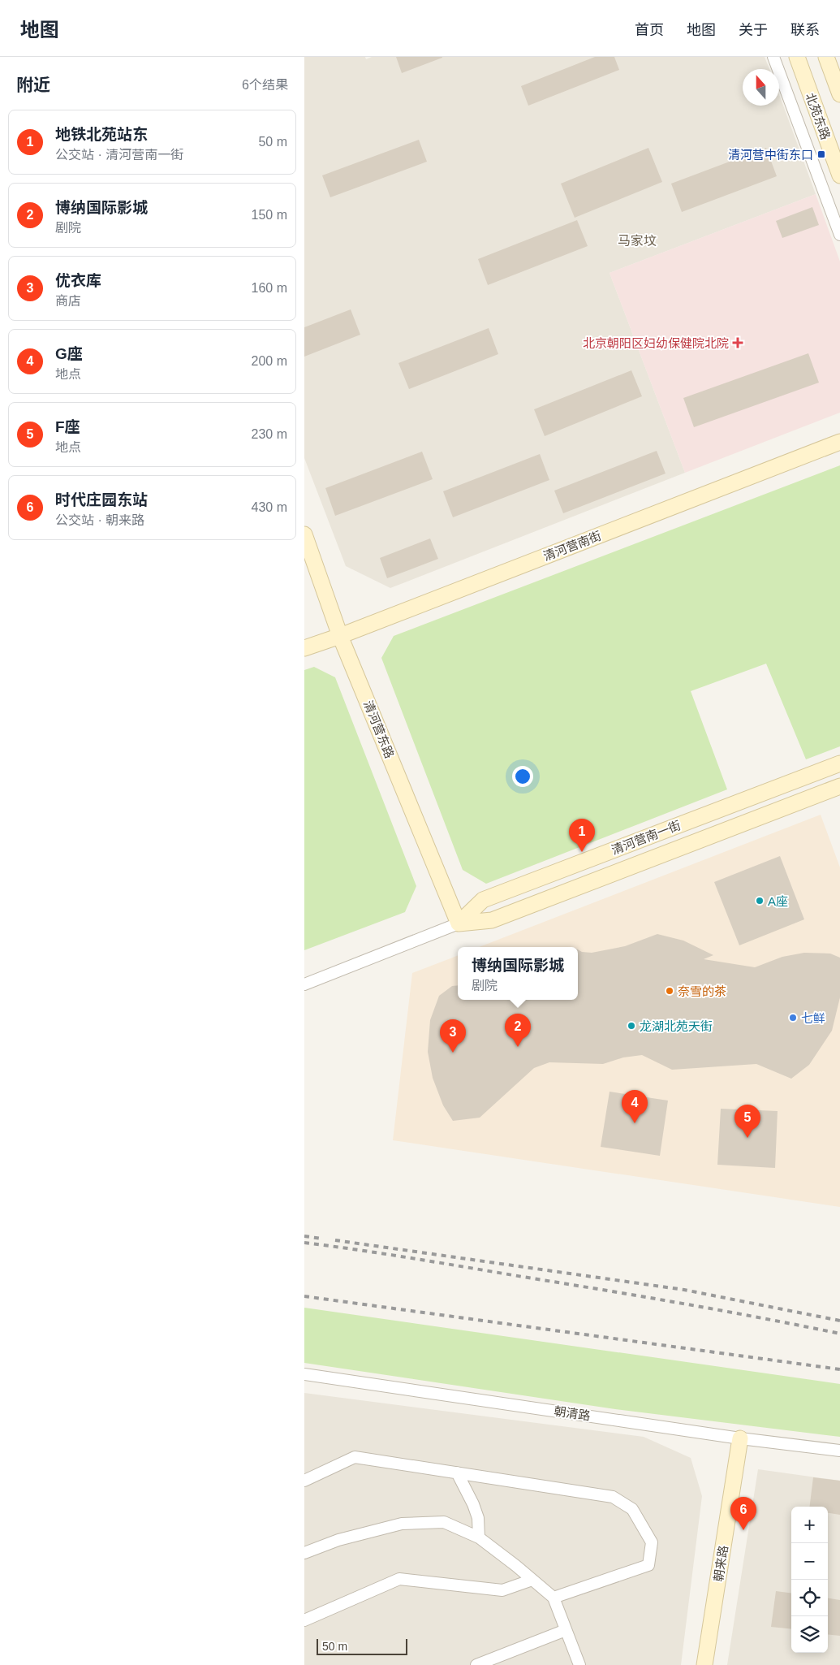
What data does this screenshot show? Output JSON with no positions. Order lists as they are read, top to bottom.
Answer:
{
  "streets": {
    "street": [
      "北苑东路",
      "清河营南街",
      "清河营东路",
      "清河营南一街",
      "朝清路",
      "朝来路"
    ]
  },
  "crossings": [
    ["清河营南街", "清河营东路"],
    ["清河营东路", "清河营南一街"],
    ["朝清路", "朝来路"]
  ],
  "districts": ["马家坟"],
  "places": {
    "transit": ["清河营中街东口"],
    "health": ["北京朝阳区妇幼保健院北院"],
    "other": [
      "A座",
      "奈雪的茶",
      "七鲜",
      "龙湖北苑天街"
    ]
  },
  "scale_bar": "50 m",
  "north": "top",
  "page": {
    "header": "地图",
    "nav": [
      "首页",
      "地图",
      "关于",
      "联系"
    ],
    "heading": ["附近", "6个结果"],
    "list": [
      {
        "mark": "1",
        "name": "地铁北苑站东",
        "note": "公交站 · 清河营南一街",
        "value": "50 m"
      },
      {
        "mark": "2",
        "name": "博纳国际影城",
        "note": "剧院",
        "value": "150 m"
      },
      {
        "mark": "3",
        "name": "优衣库",
        "note": "商店",
        "value": "160 m"
      },
      {
        "mark": "4",
        "name": "G座",
        "note": "地点",
        "value": "200 m"
      },
      {
        "mark": "5",
        "name": "F座",
        "note": "地点",
        "value": "230 m"
      },
      {
        "mark": "6",
        "name": "时代庄园东站",
        "note": "公交站 · 朝来路",
        "value": "430 m"
      }
    ],
    "pins": [
      "1",
      "2",
      "3",
      "4",
      "5",
      "6"
    ],
    "popup": ["博纳国际影城", "剧院"],
    "map_buttons": ["+", "−"],
    "scale": "50 m"
  }
}
